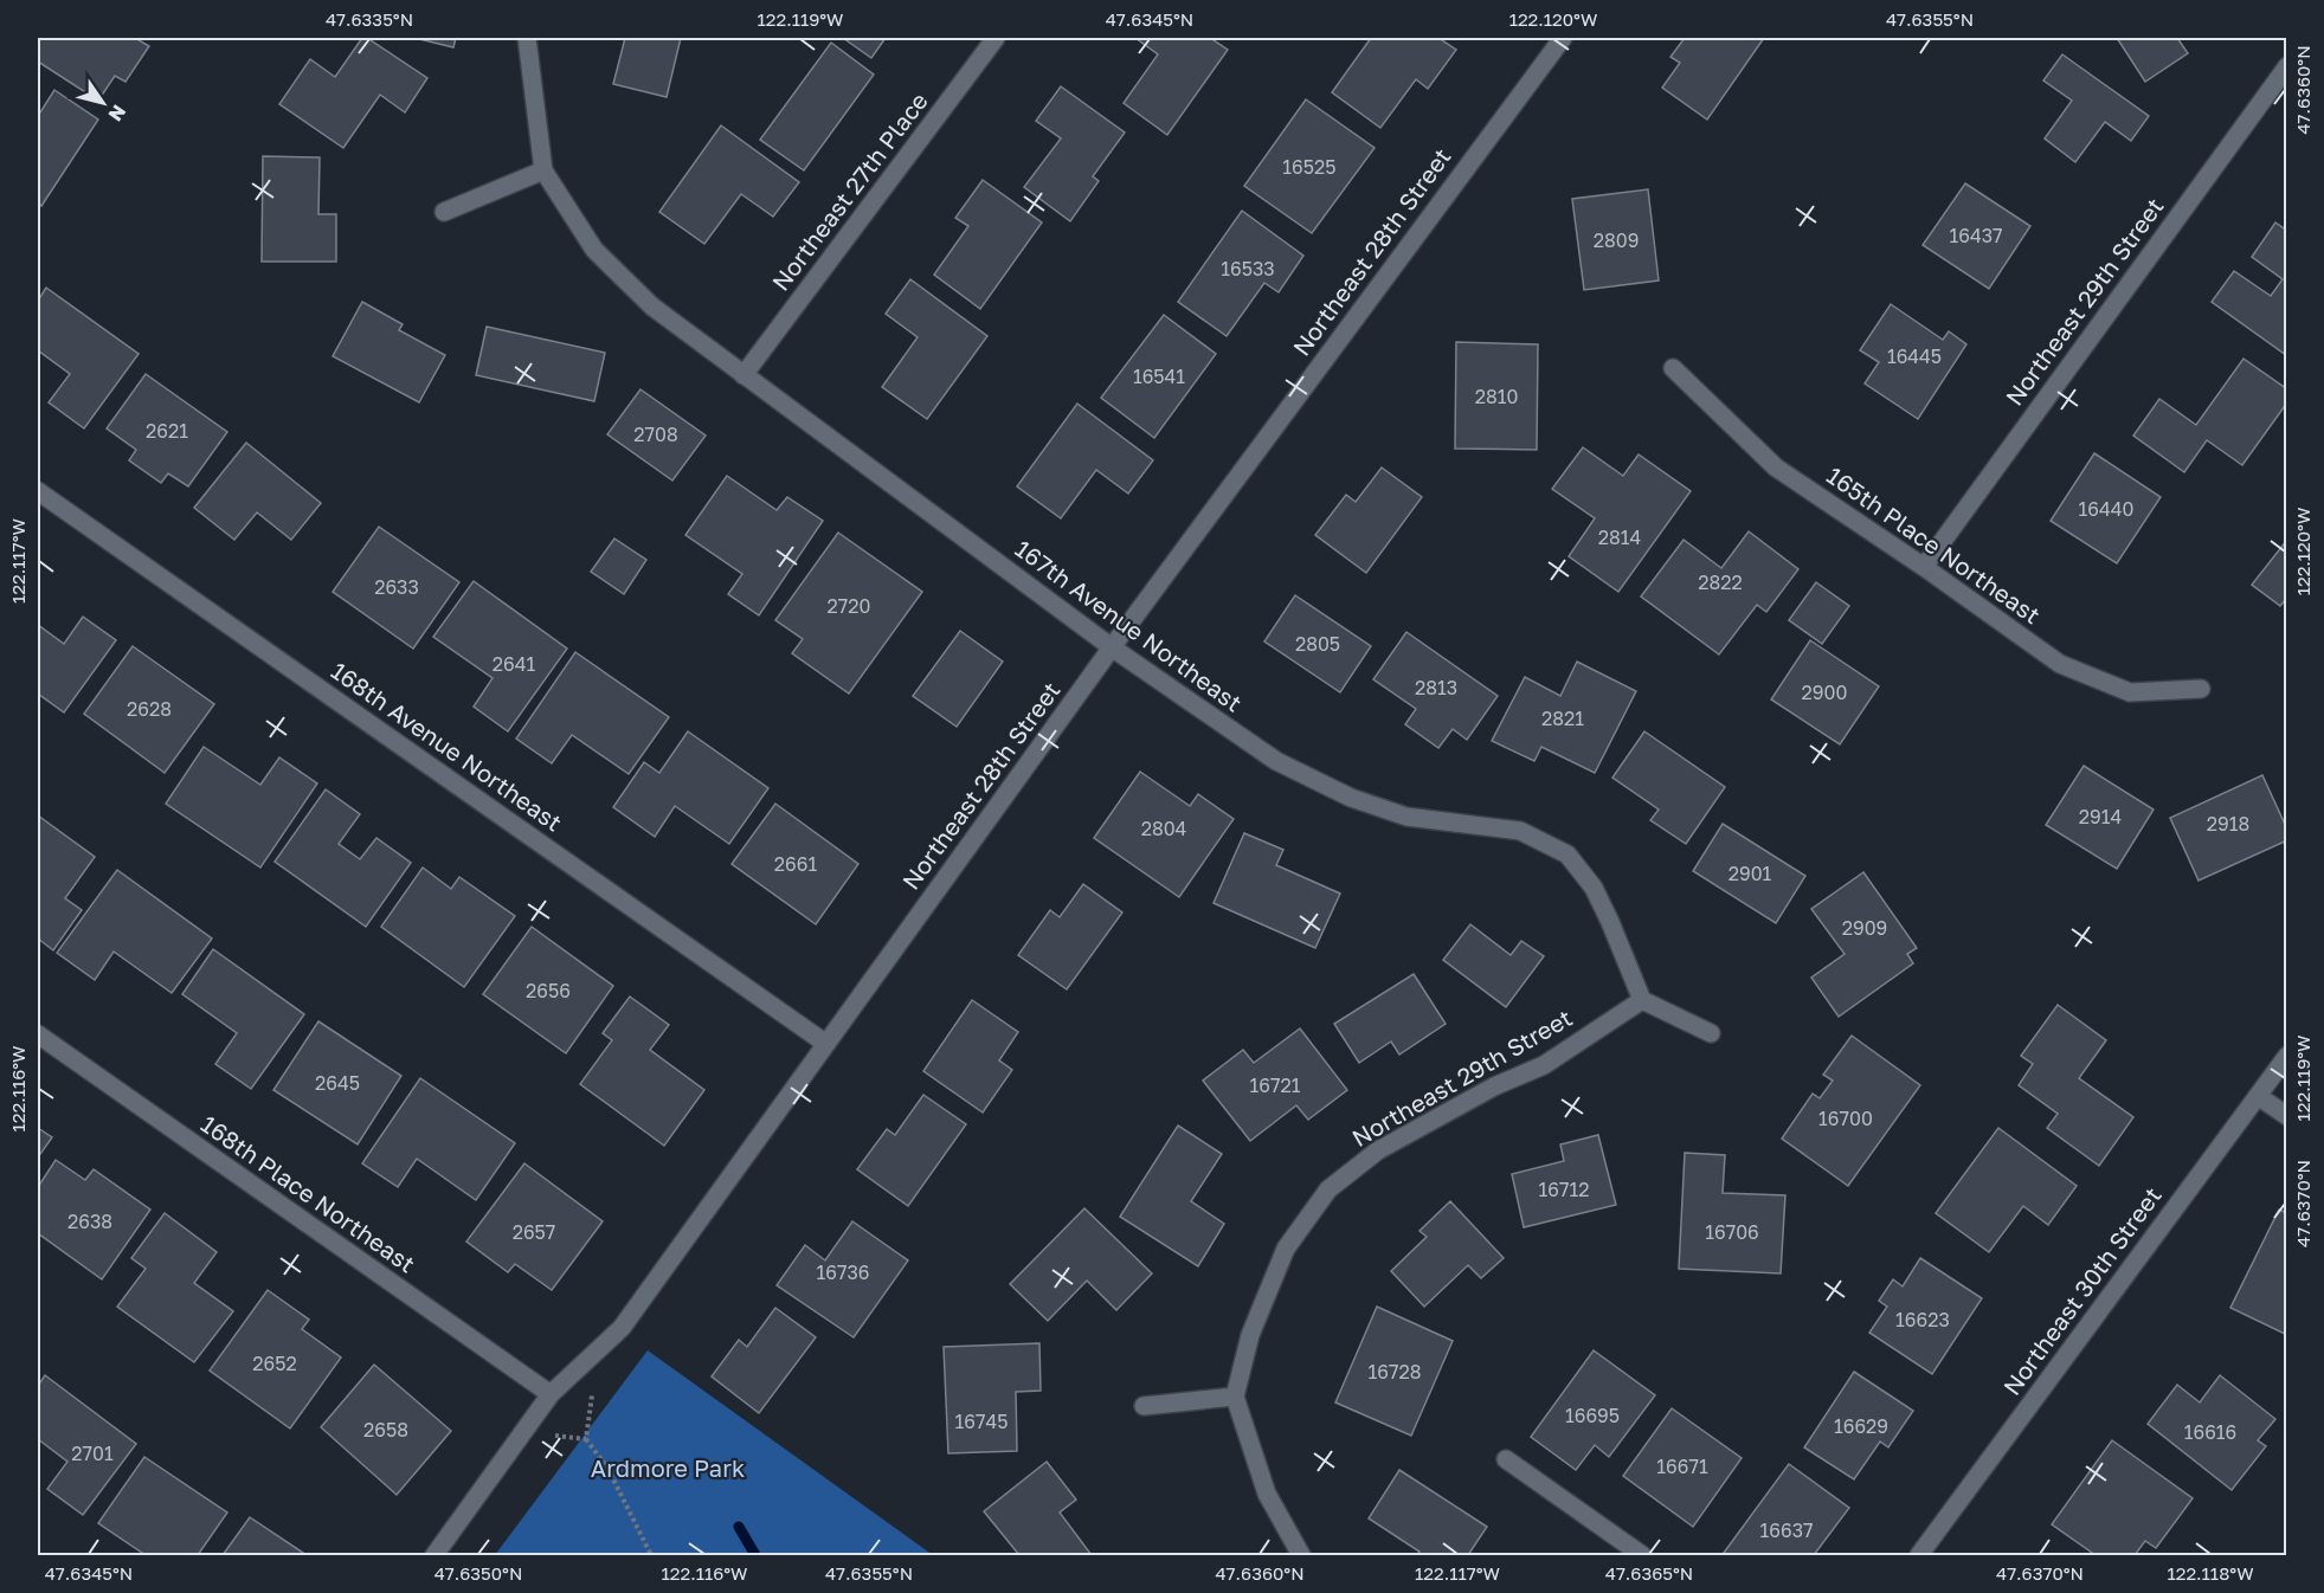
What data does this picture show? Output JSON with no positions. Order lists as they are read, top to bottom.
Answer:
{
  "streets": {
    "street": [
      "Northeast 27th Place",
      "Northeast 28th Street",
      "Northeast 29th Street",
      "165th Place Northeast",
      "167th Avenue Northeast",
      "168th Avenue Northeast",
      "168th Place Northeast",
      "Northeast 30th Street"
    ]
  },
  "crossings": [
    ["Northeast 27th Place", "167th Avenue Northeast"],
    ["Northeast 28th Street", "167th Avenue Northeast"],
    ["Northeast 28th Street", "168th Avenue Northeast"],
    ["Northeast 28th Street", "168th Place Northeast"],
    ["Northeast 29th Street", "165th Place Northeast"],
    ["Northeast 29th Street", "167th Avenue Northeast"]
  ],
  "parks": ["Ardmore Park"],
  "house_numbers": [
    "16525",
    "16437",
    "2809",
    "16533",
    "16445",
    "16541",
    "2810",
    "2621",
    "2708",
    "16440",
    "2814",
    "2822",
    "2633",
    "2720",
    "2805",
    "2641",
    "2813",
    "2900",
    "2628",
    "2821",
    "2914",
    "2918",
    "2804",
    "2661",
    "2901",
    "2909",
    "2656",
    "2645",
    "16721",
    "16700",
    "16712",
    "2638",
    "2657",
    "16706",
    "16736",
    "16623",
    "2652",
    "16728",
    "16695",
    "16745",
    "16629",
    "2658",
    "16616",
    "2701",
    "16671",
    "16637"
  ],
  "north": "bottom right",
  "coordinates": [
    "47.6335°N",
    "122.119°W",
    "47.6345°N",
    "122.120°W",
    "47.6355°N",
    "47.6360°N",
    "122.117°W",
    "122.116°W",
    "47.6370°N",
    "47.6350°N",
    "47.6365°N",
    "122.118°W"
  ]
}
